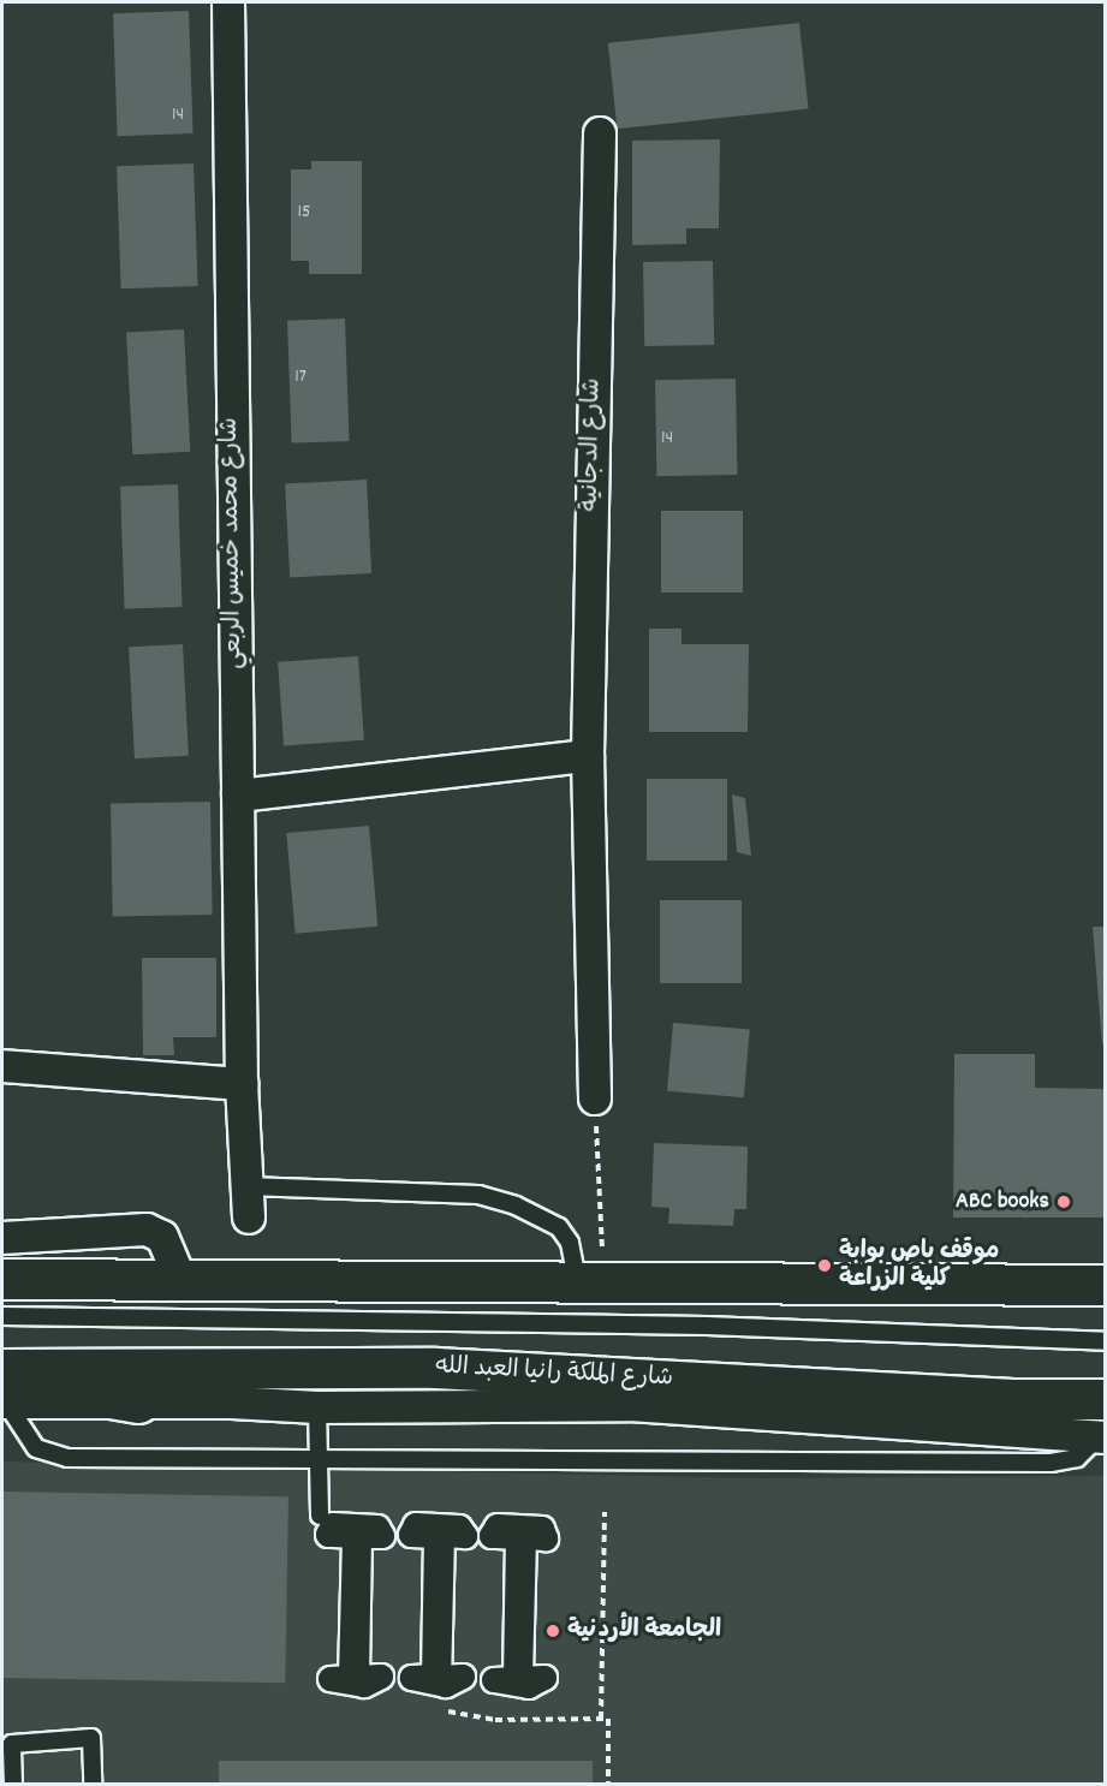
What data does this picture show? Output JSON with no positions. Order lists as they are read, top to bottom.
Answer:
{
  "streets": {
    "main road": ["شارع الملكة رانيا العبد الله"],
    "street": ["شارع الدجانية", "شارع محمد خميس الربعي"]
  },
  "places": ["ABC books", "موقف باص بوابة كلية الزراعة", "الجامعة الأردنية"],
  "house_numbers": [
    "14",
    "15",
    "17",
    "14"
  ]
}
